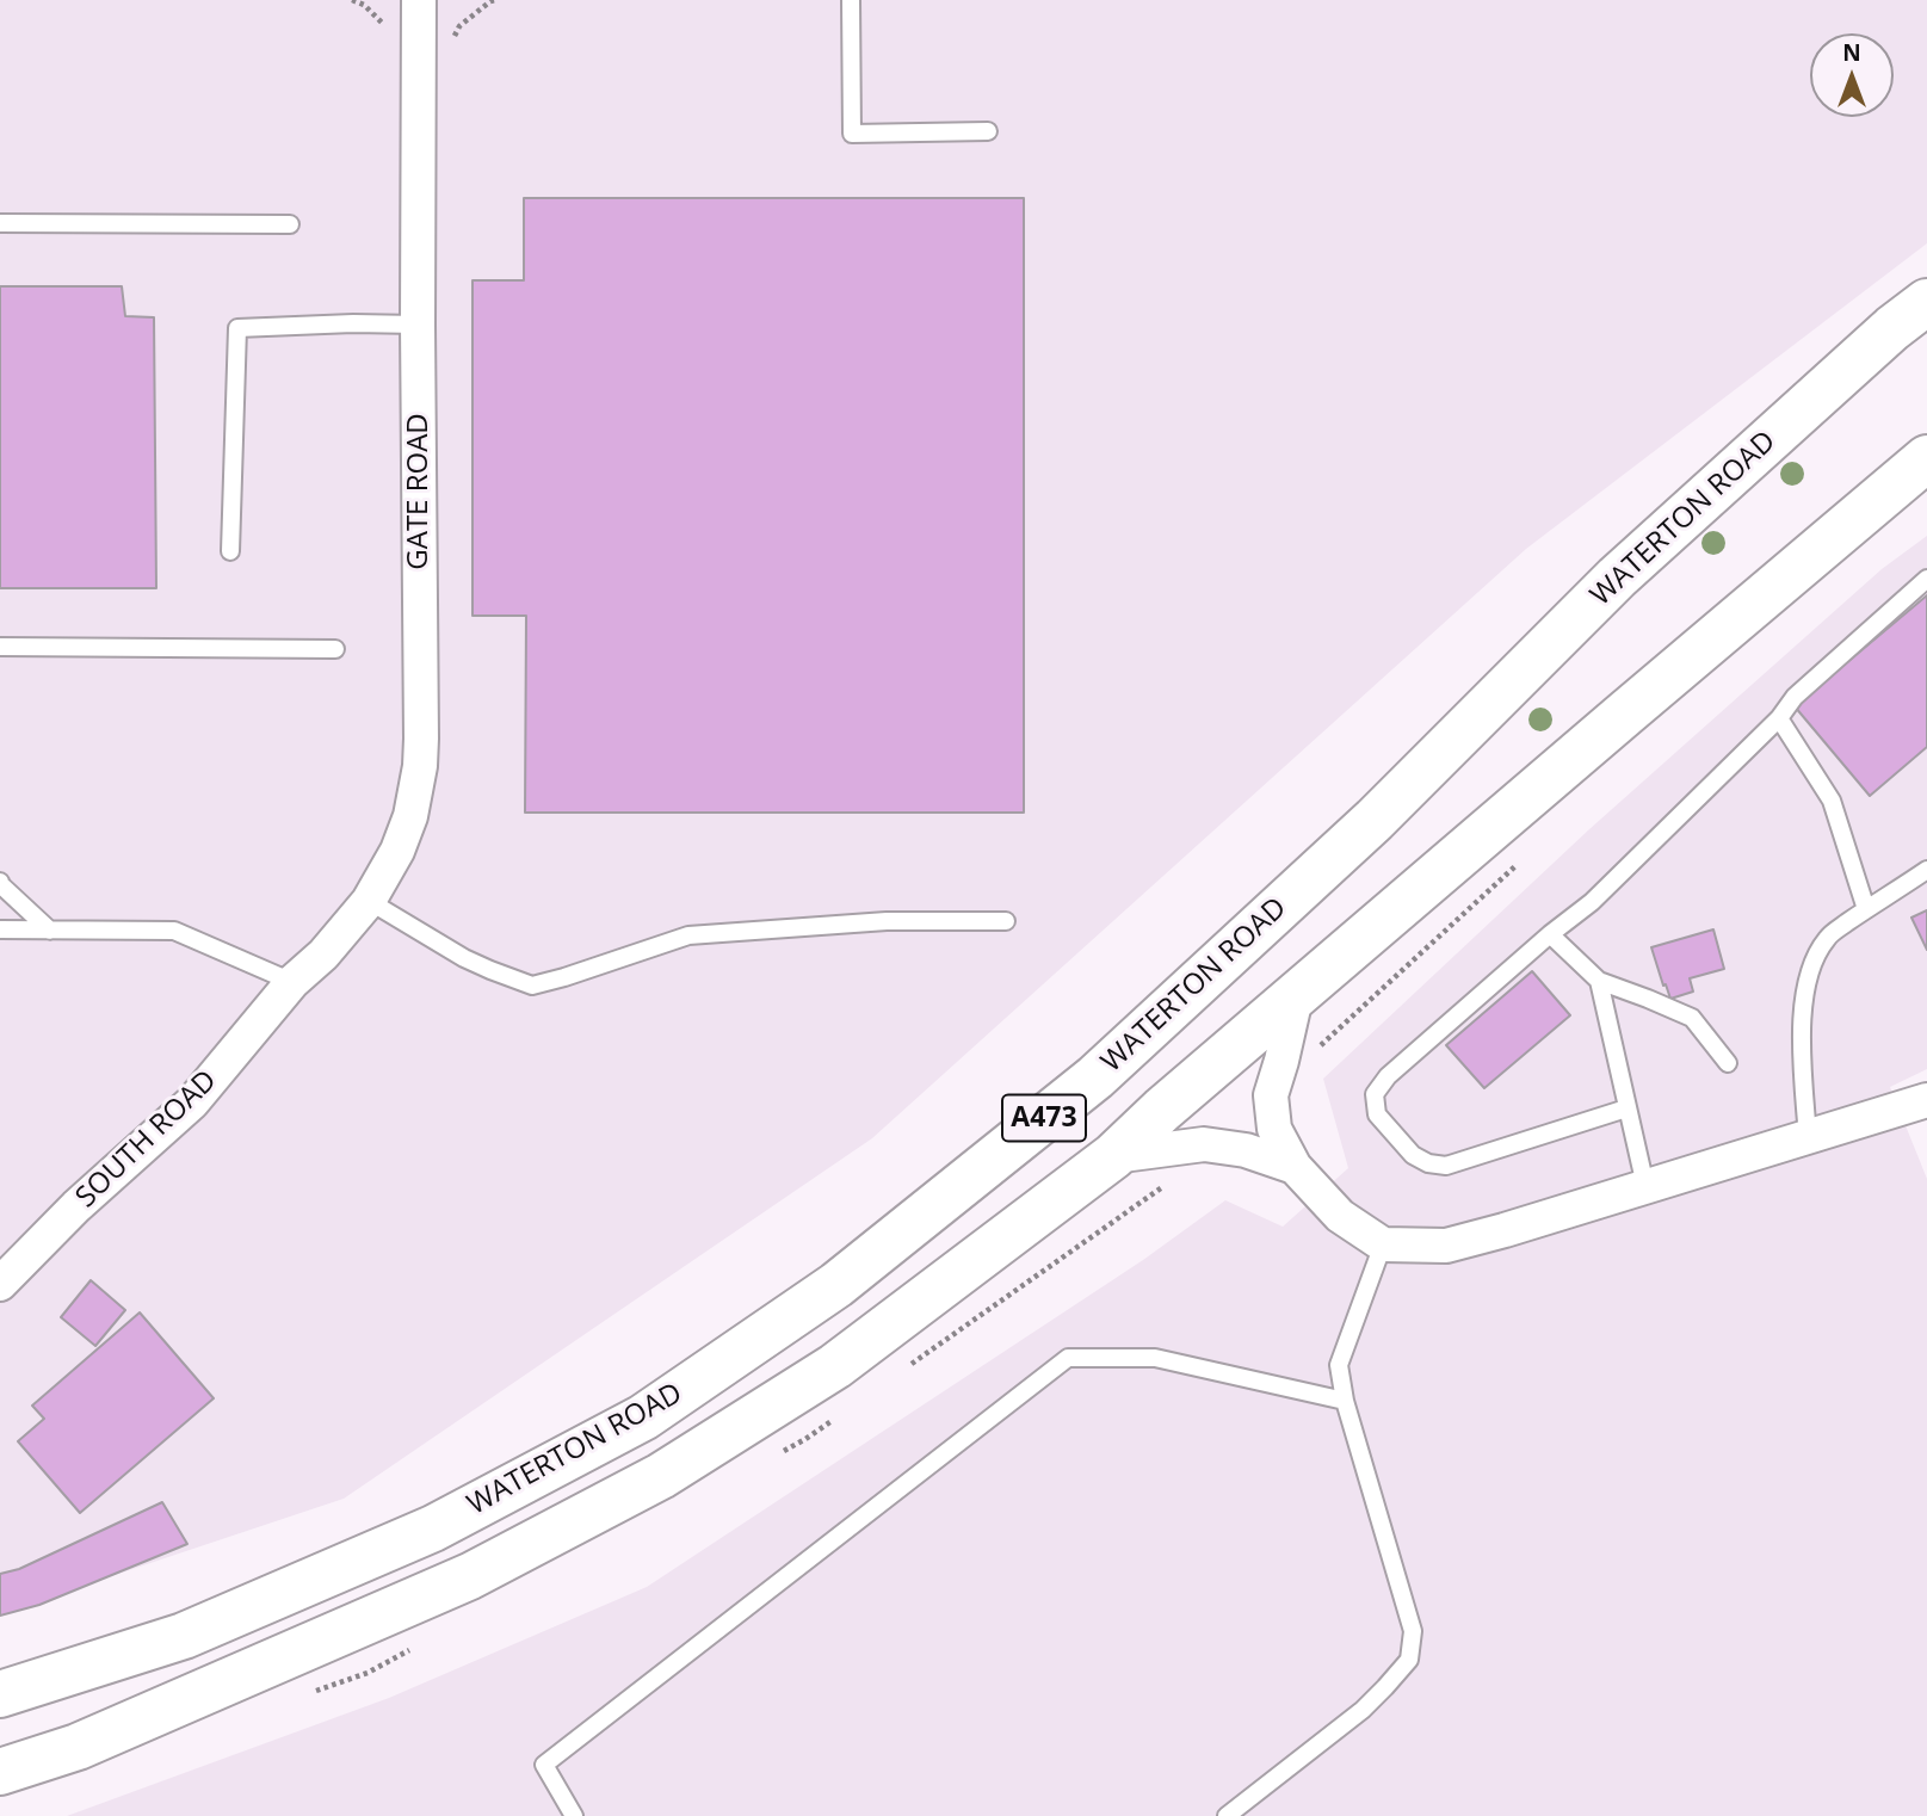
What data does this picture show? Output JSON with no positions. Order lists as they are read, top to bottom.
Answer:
{
  "streets": {
    "main road": ["WATERTON ROAD", "A473"],
    "street": ["GATE ROAD", "SOUTH ROAD"]
  },
  "crossings": [
    ["GATE ROAD", "SOUTH ROAD"]
  ],
  "north": "top"
}
